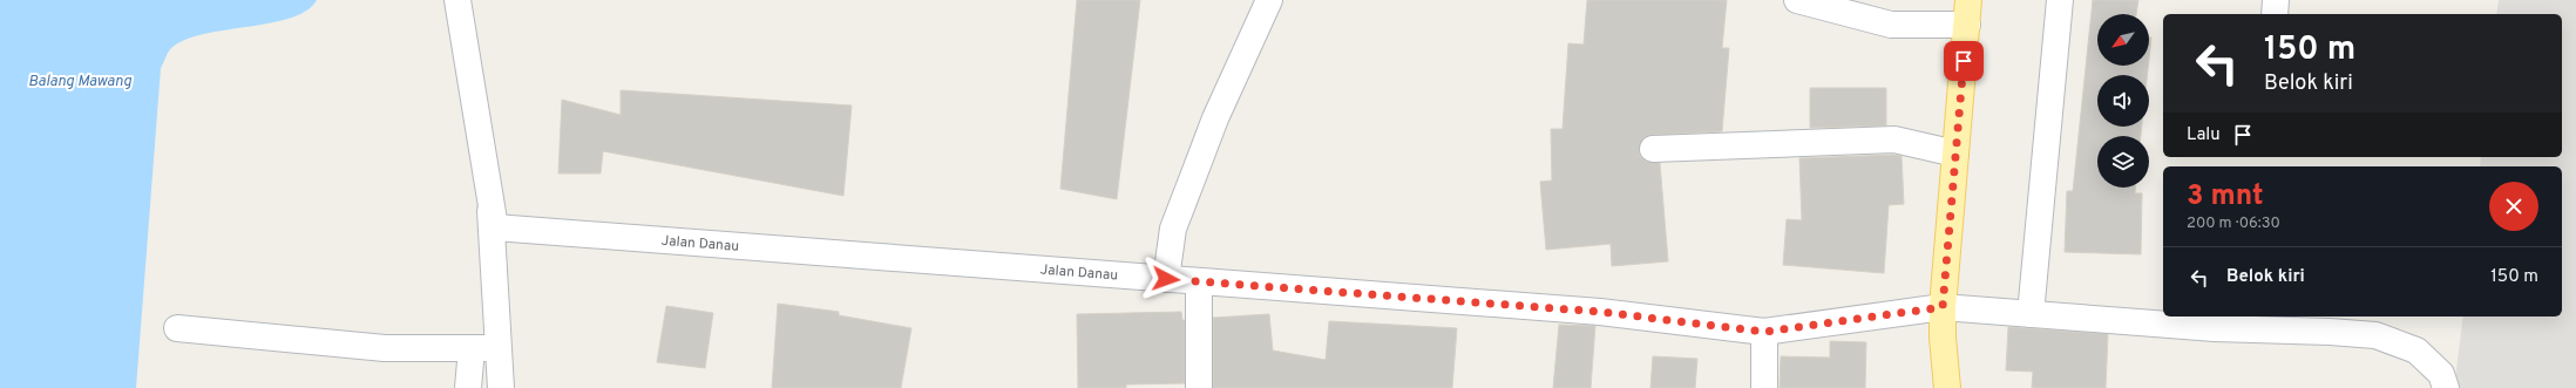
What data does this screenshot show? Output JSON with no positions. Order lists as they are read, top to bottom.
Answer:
{
  "streets": {
    "street": ["Jalan Danau"]
  },
  "water": ["Balang Mawang"],
  "north": "bottom left",
  "page": {
    "turn": ["150 m", "Belok kiri"],
    "then": "Lalu",
    "heading": ["3 mnt", "200 m · 06:30"],
    "list": [
      {
        "name": "Belok kiri",
        "value": "150 m"
      }
    ]
  }
}
